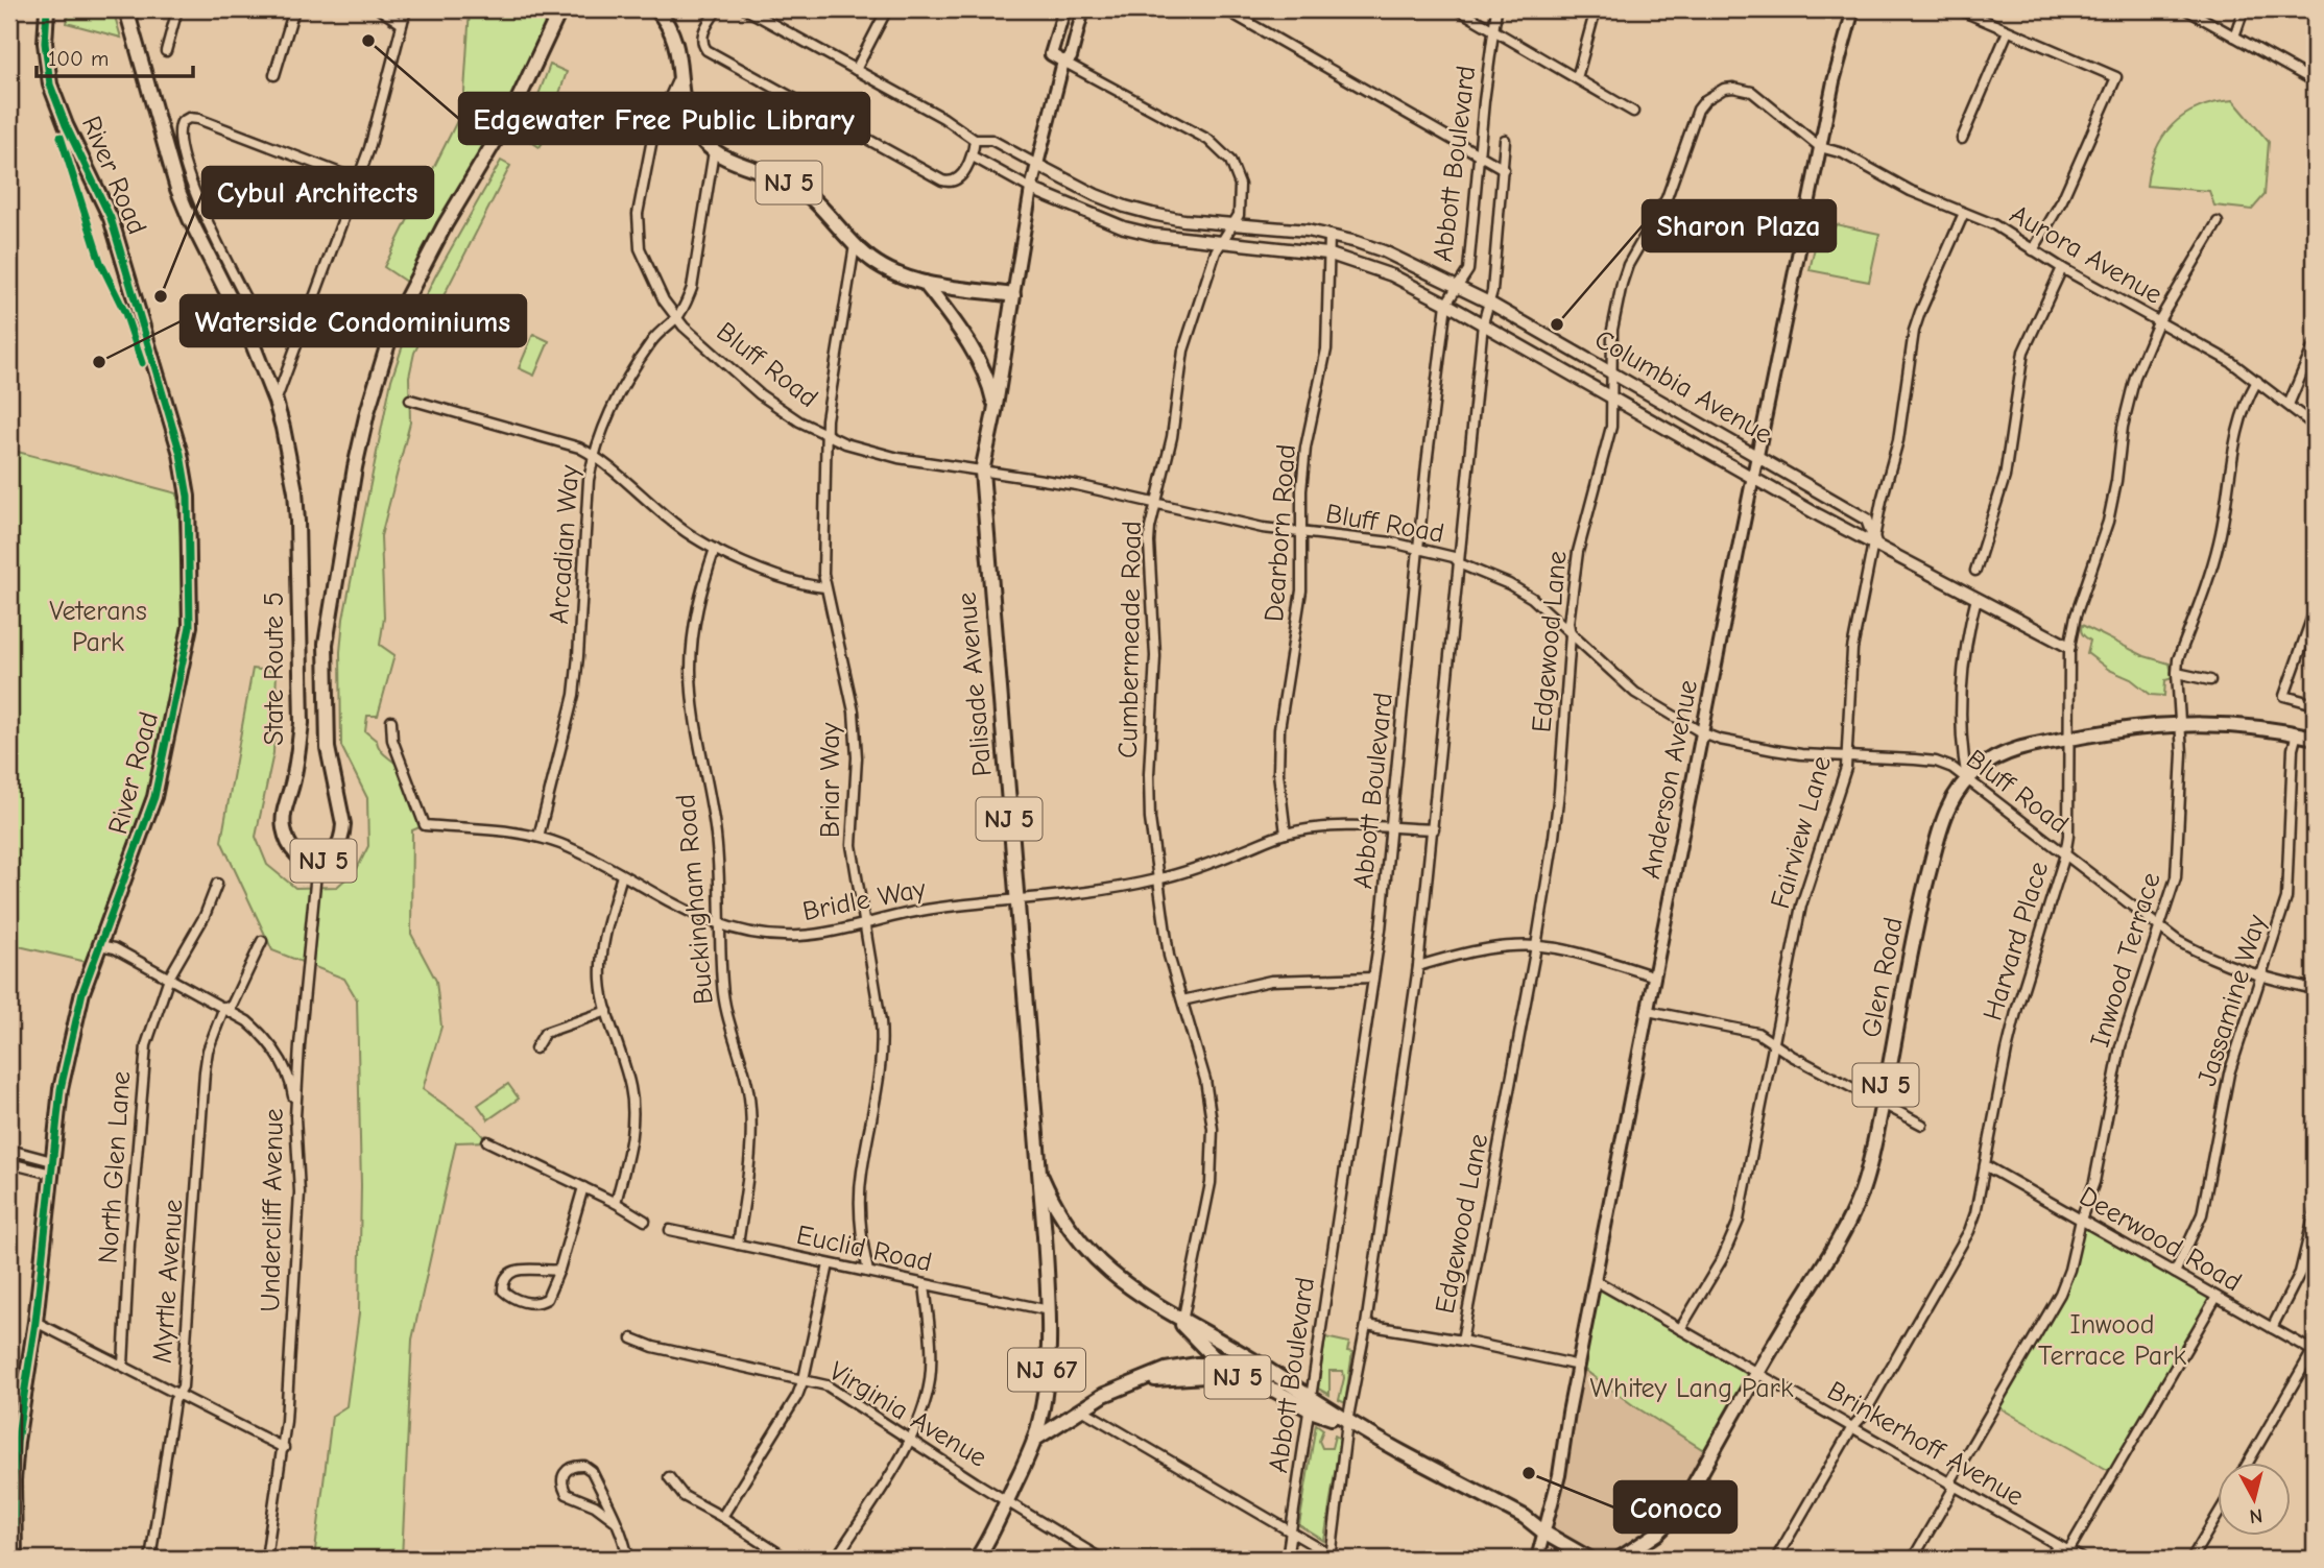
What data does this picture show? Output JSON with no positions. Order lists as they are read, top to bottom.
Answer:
{
  "streets": {
    "main road": [
      "River Road",
      "NJ 5",
      "State Route 5",
      "Palisade Avenue",
      "Anderson Avenue",
      "Glen Road",
      "NJ 67"
    ],
    "street": [
      "Abbott Boulevard",
      "Aurora Avenue",
      "Bluff Road",
      "Columbia Avenue",
      "Dearborn Road",
      "Arcadian Way",
      "Cumbermeade Road",
      "Edgewood Lane",
      "Briar Way",
      "Fairview Lane",
      "Buckingham Road",
      "Bridle Way",
      "Harvard Place",
      "Inwood Terrace",
      "Jassamine Way",
      "North Glen Lane",
      "Undercliff Avenue",
      "Deerwood Road",
      "Euclid Road",
      "Myrtle Avenue",
      "Virginia Avenue",
      "Brinkerhoff Avenue"
    ]
  },
  "crossings": [
    ["Abbott Boulevard", "NJ 5"],
    ["Abbott Boulevard", "Bluff Road"],
    ["Abbott Boulevard", "Columbia Avenue"],
    ["Abbott Boulevard", "Bridle Way"],
    ["NJ 5", "Bluff Road"],
    ["NJ 5", "Arcadian Way"],
    ["NJ 5", "Cumbermeade Road"],
    ["NJ 5", "Palisade Avenue"],
    ["NJ 5", "Anderson Avenue"],
    ["NJ 5", "Briar Way"],
    ["NJ 5", "Harvard Place"],
    ["NJ 5", "Inwood Terrace"],
    ["NJ 5", "Glen Road"],
    ["NJ 5", "Jassamine Way"],
    ["Aurora Avenue", "Edgewood Lane"],
    ["Aurora Avenue", "Anderson Avenue"],
    ["Aurora Avenue", "Fairview Lane"],
    ["Aurora Avenue", "Harvard Place"],
    ["Aurora Avenue", "Inwood Terrace"],
    ["Bluff Road", "Dearborn Road"],
    ["Bluff Road", "Arcadian Way"],
    ["Bluff Road", "Cumbermeade Road"],
    ["Bluff Road", "Edgewood Lane"],
    ["Bluff Road", "Palisade Avenue"],
    ["Bluff Road", "Anderson Avenue"],
    ["Bluff Road", "Briar Way"],
    ["Bluff Road", "Fairview Lane"],
    ["Bluff Road", "Harvard Place"],
    ["Bluff Road", "Inwood Terrace"],
    ["Bluff Road", "Glen Road"],
    ["Bluff Road", "Jassamine Way"],
    ["Columbia Avenue", "Dearborn Road"],
    ["Columbia Avenue", "Cumbermeade Road"],
    ["Columbia Avenue", "Edgewood Lane"],
    ["Columbia Avenue", "Palisade Avenue"],
    ["Columbia Avenue", "Anderson Avenue"],
    ["Columbia Avenue", "Fairview Lane"],
    ["Columbia Avenue", "Harvard Place"],
    ["Dearborn Road", "Bridle Way"],
    ["Arcadian Way", "Bridle Way"],
    ["Cumbermeade Road", "Palisade Avenue"],
    ["Cumbermeade Road", "Bridle Way"],
    ["Edgewood Lane", "Anderson Avenue"],
    ["State Route 5", "Undercliff Avenue"],
    ["Palisade Avenue", "Bridle Way"],
    ["Palisade Avenue", "Euclid Road"],
    ["Palisade Avenue", "Virginia Avenue"],
    ["Anderson Avenue", "Brinkerhoff Avenue"],
    ["Briar Way", "Bridle Way"],
    ["Briar Way", "Euclid Road"],
    ["Fairview Lane", "Brinkerhoff Avenue"],
    ["Buckingham Road", "Bridle Way"],
    ["Buckingham Road", "Euclid Road"],
    ["Harvard Place", "Deerwood Road"],
    ["Harvard Place", "Brinkerhoff Avenue"],
    ["Inwood Terrace", "Deerwood Road"],
    ["Inwood Terrace", "Brinkerhoff Avenue"],
    ["Glen Road", "Brinkerhoff Avenue"],
    ["Jassamine Way", "Deerwood Road"]
  ],
  "parks": ["Veterans Park", "Inwood Terrace Park", "Whitey Lang Park"],
  "places": [
    "Edgewater Free Public Library",
    "Cybul Architects",
    "Sharon Plaza",
    "Waterside Condominiums",
    "Conoco"
  ],
  "scale_bar": "100 m",
  "north": "bottom"
}
